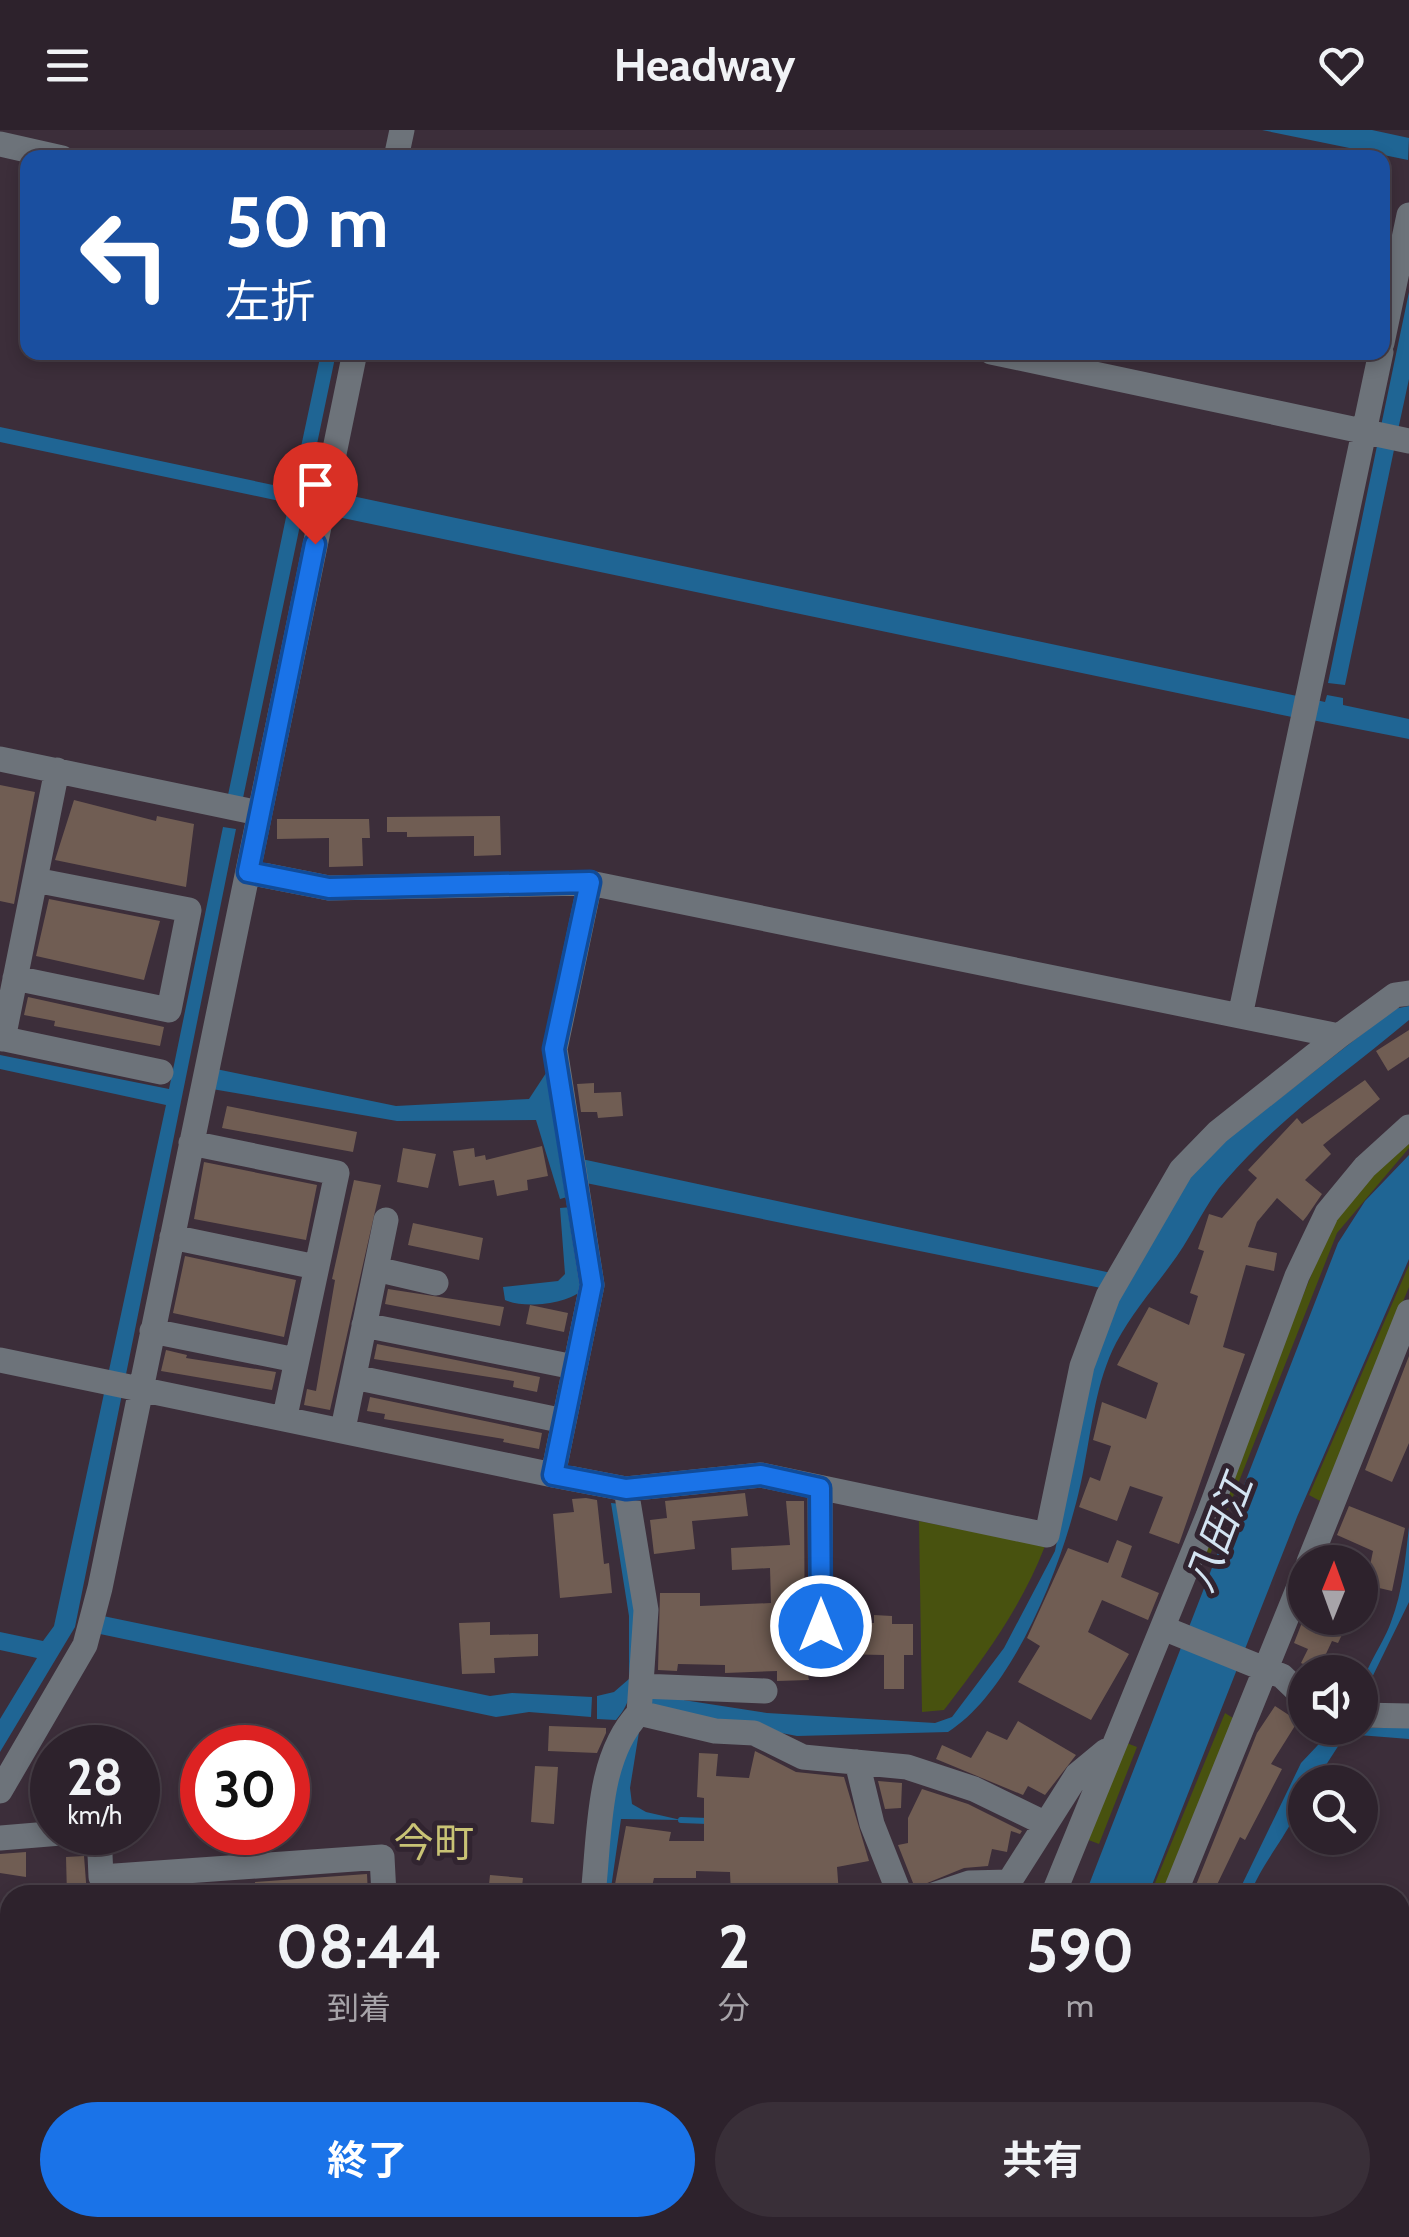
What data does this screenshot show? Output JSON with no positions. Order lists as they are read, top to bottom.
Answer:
{
  "districts": ["今町"],
  "water": ["八田江"],
  "north": "top",
  "page": {
    "header": "Headway",
    "turn": ["50 m", "左折"],
    "speed": "28 km/h",
    "limit": "30",
    "eta": [
      "08:44",
      "到着",
      "2",
      "分",
      "590",
      "m"
    ],
    "buttons": ["終了", "共有"]
  }
}
